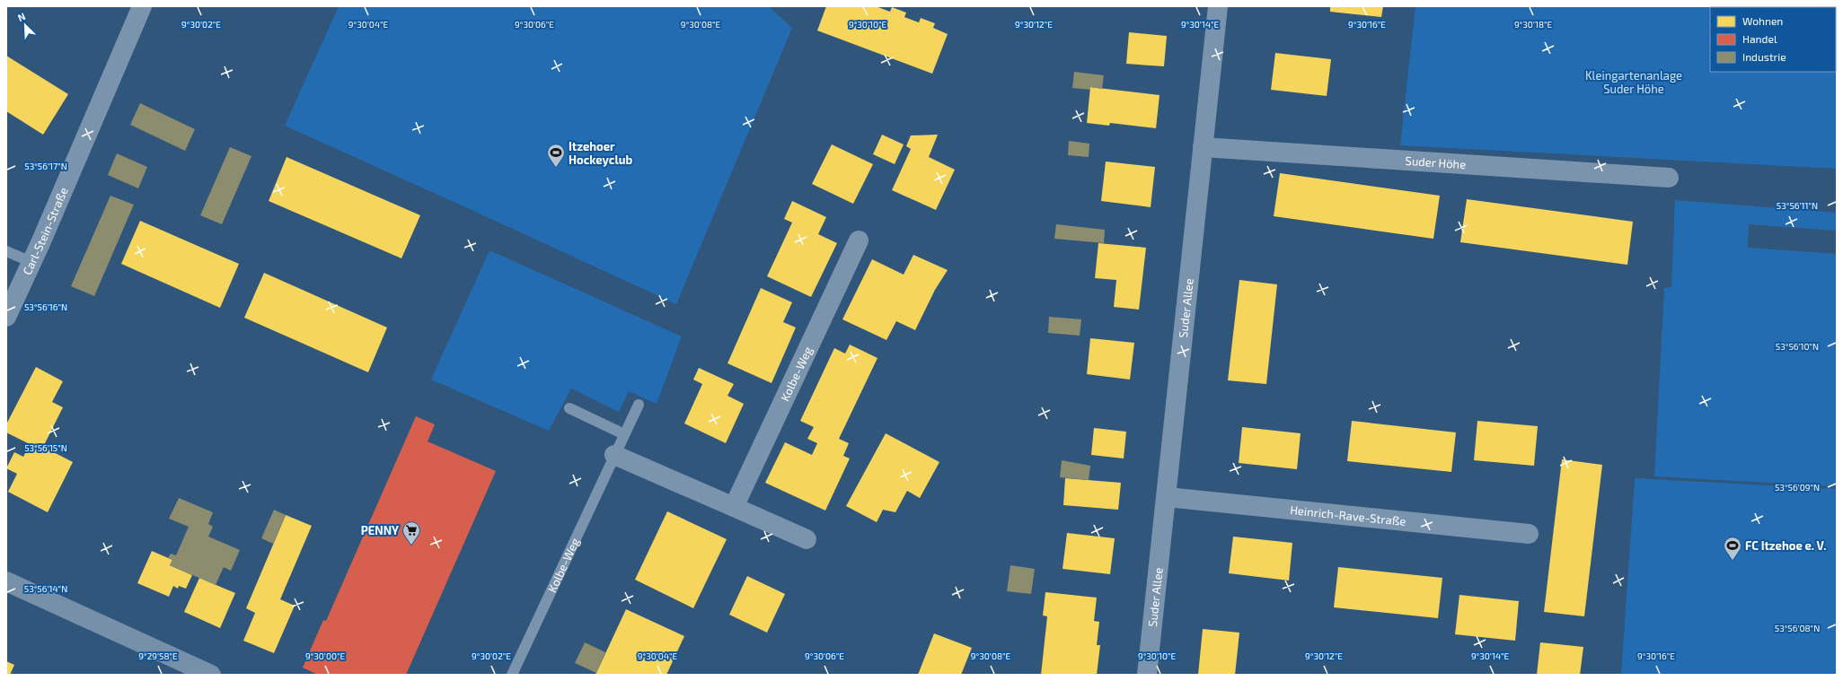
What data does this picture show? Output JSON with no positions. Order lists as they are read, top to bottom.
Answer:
{
  "streets": {
    "street": [
      "Suder Höhe",
      "Carl-Stein-Straße",
      "Suder Allee",
      "Kolbe-Weg",
      "Heinrich-Rave-Straße"
    ]
  },
  "crossings": [
    ["Suder Höhe", "Suder Allee"],
    ["Suder Allee", "Heinrich-Rave-Straße"]
  ],
  "parks": ["Kleingartenanlage Suder Höhe"],
  "places": {
    "sports": ["Itzehoer Hockeyclub", "FC Itzehoe e. V."],
    "supermarket": ["PENNY"]
  },
  "legend": ["Wohnen", "Handel", "Industrie"],
  "north": "top left",
  "coordinates": [
    "9°30'16\"E",
    "9°30'18\"E",
    "9°30'02\"E",
    "9°30'04\"E",
    "9°30'06\"E",
    "9°30'08\"E",
    "9°30'10\"E",
    "9°30'12\"E",
    "9°30'14\"E",
    "53°56'17\"N",
    "53°56'11\"N",
    "53°56'16\"N",
    "53°56'10\"N",
    "53°56'15\"N",
    "53°56'09\"N",
    "53°56'14\"N",
    "53°56'08\"N",
    "9°29'58\"E",
    "9°30'00\"E"
  ]
}
